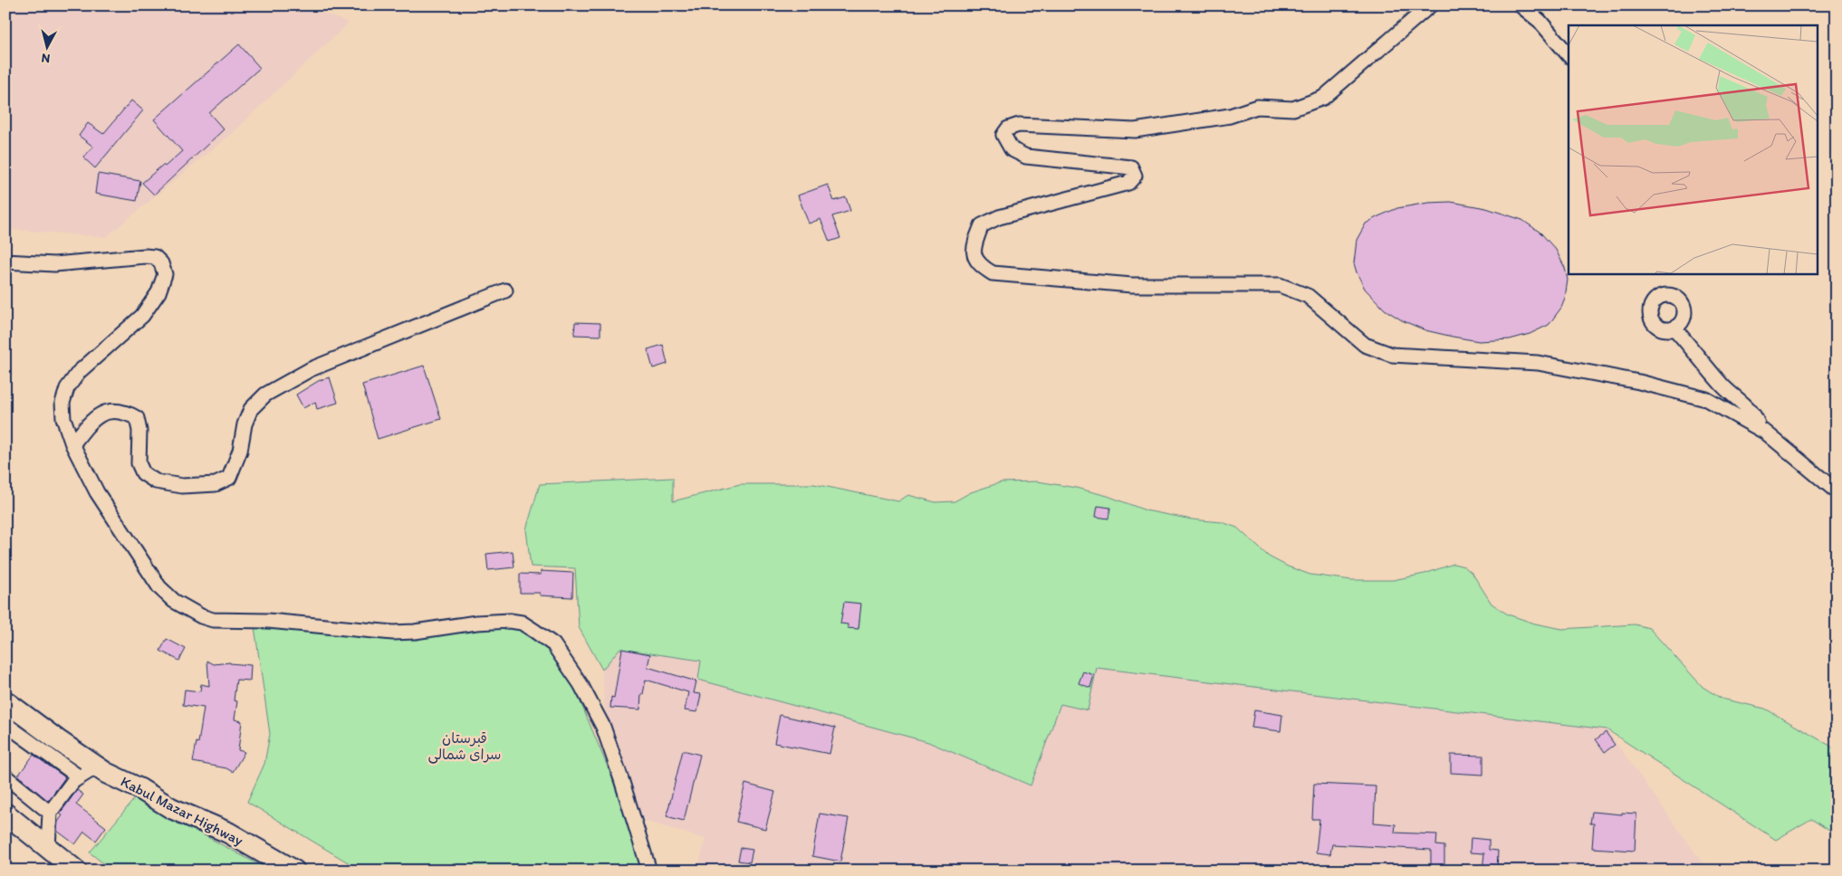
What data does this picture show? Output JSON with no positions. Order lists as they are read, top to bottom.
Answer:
{
  "streets": {
    "highway": ["Kabul Mazar Highway"]
  },
  "parks": ["قبرستان سرای شمالی"],
  "north": "bottom"
}
